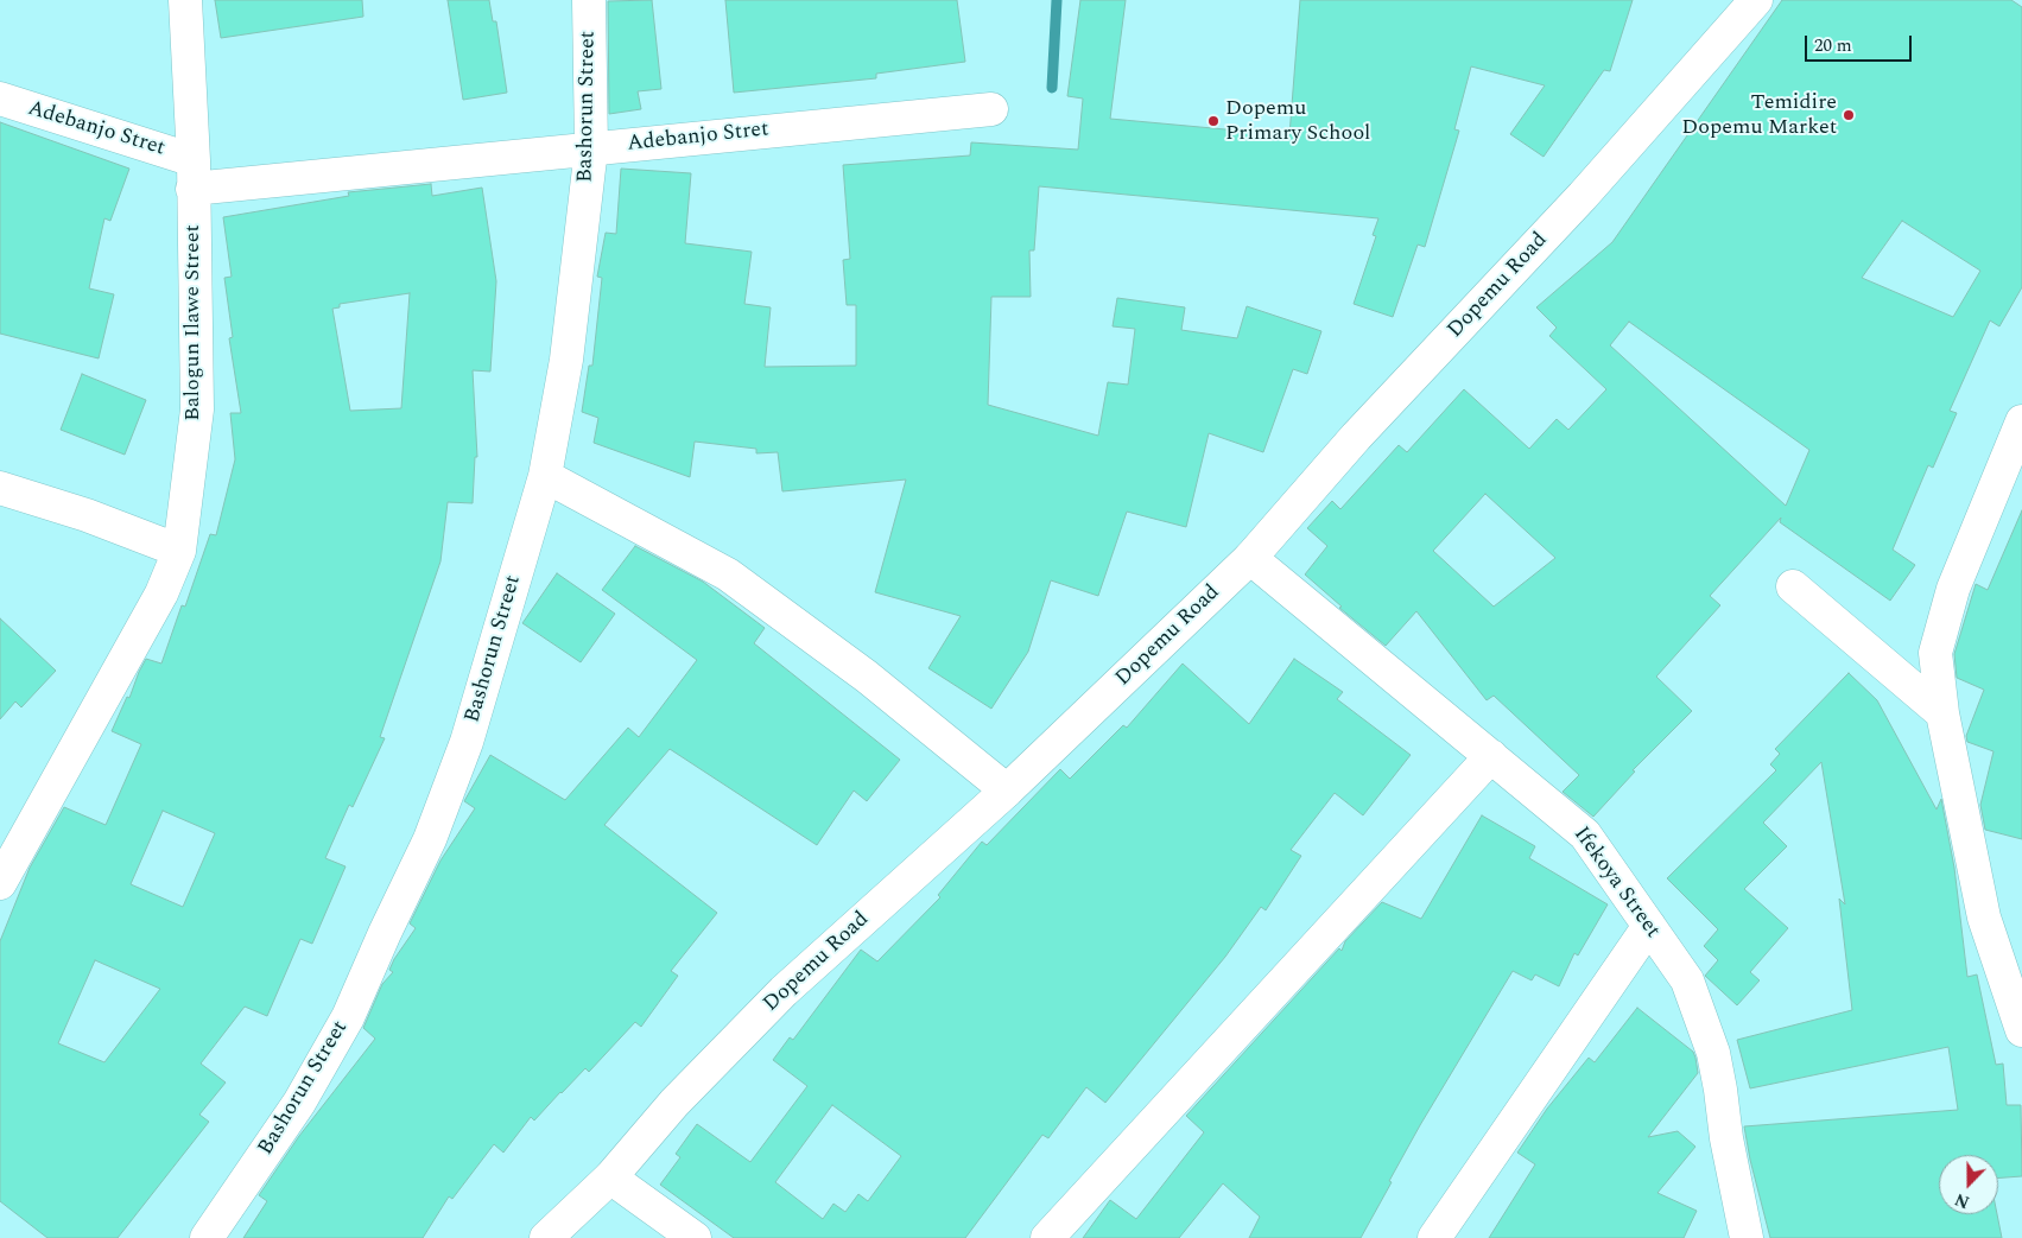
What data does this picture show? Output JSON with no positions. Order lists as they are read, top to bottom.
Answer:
{
  "streets": {
    "street": [
      "Bashorun Street",
      "Adebanjo Stret",
      "Dopemu Road",
      "Balogun Ilawe Street",
      "Ifekoya Street"
    ]
  },
  "crossings": [
    ["Bashorun Street", "Adebanjo Stret"],
    ["Adebanjo Stret", "Balogun Ilawe Street"],
    ["Dopemu Road", "Ifekoya Street"]
  ],
  "places": ["Temidire Dopemu Market", "Dopemu Primary School"],
  "scale_bar": "20 m",
  "north": "bottom"
}
